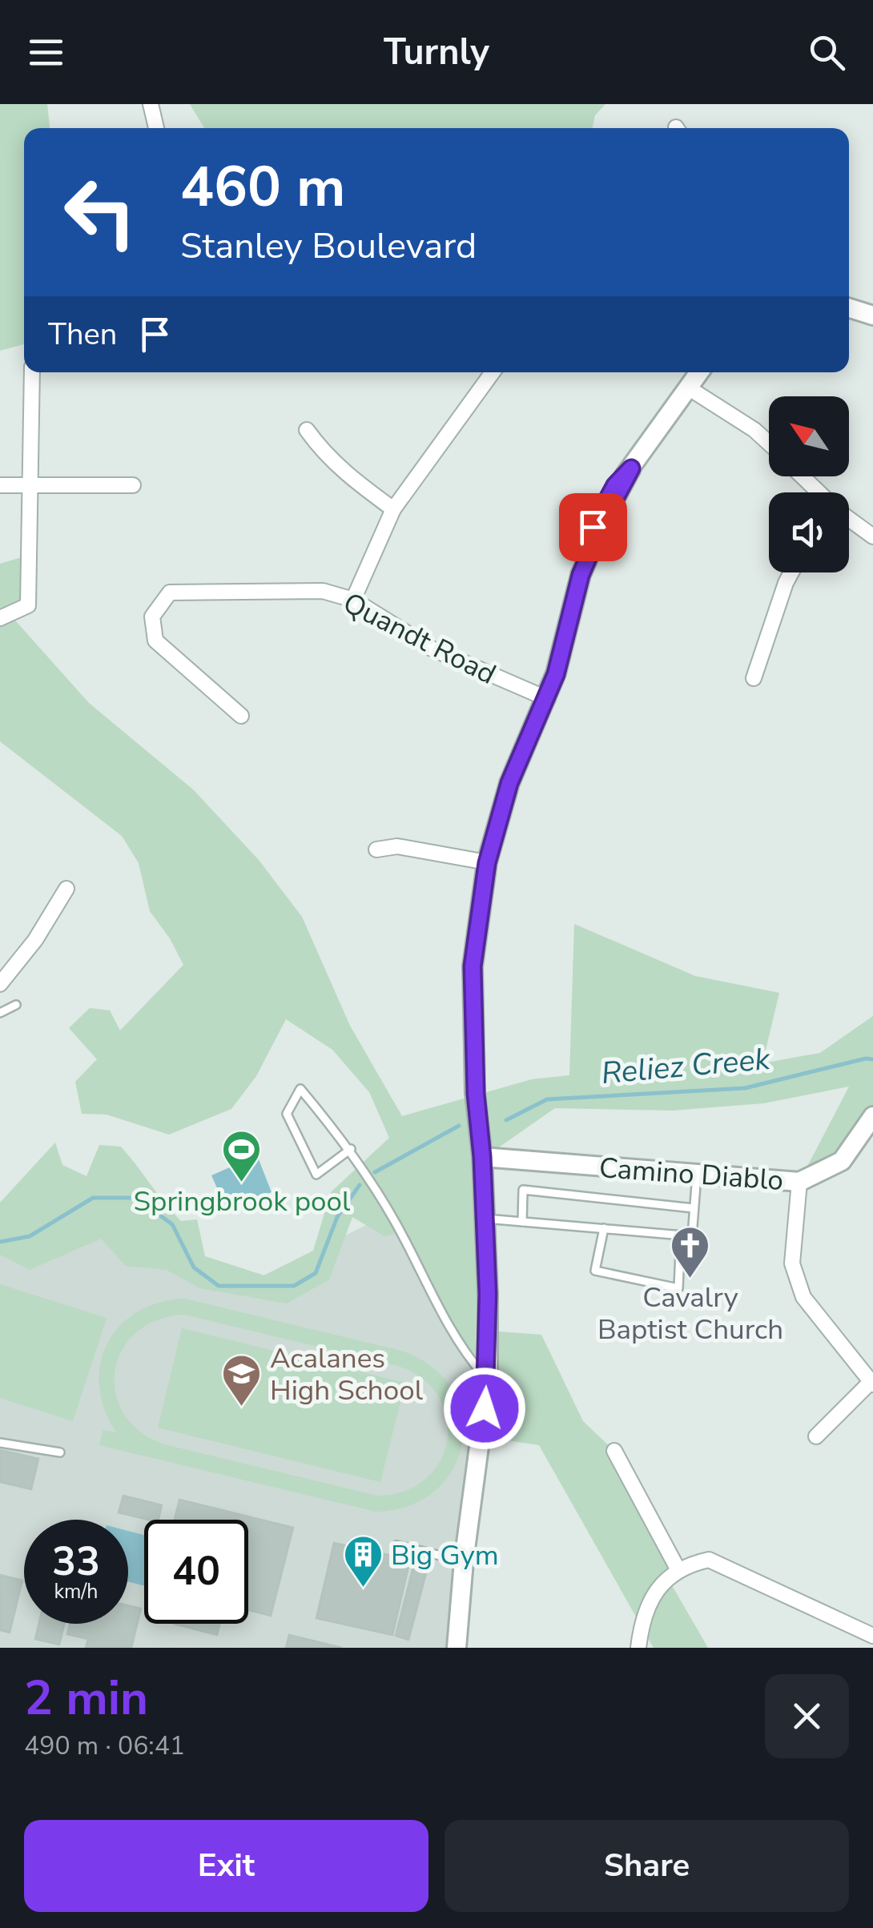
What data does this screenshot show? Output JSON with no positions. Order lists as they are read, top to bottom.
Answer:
{
  "streets": {
    "street": ["Quandt Road", "Camino Diablo"]
  },
  "water": ["Reliez Creek"],
  "places": {
    "sports": ["Springbrook pool"],
    "church": ["Cavalry Baptist Church"],
    "school or university": ["Acalanes High School"],
    "building": ["Big Gym"]
  },
  "north": "top left",
  "page": {
    "header": "Turnly",
    "turn": ["460 m", "Stanley Boulevard"],
    "then": "Then",
    "speed": "33 km/h",
    "limit": "40",
    "heading": ["2 min", "490 m · 06:41"],
    "buttons": ["Exit", "Share"]
  }
}
